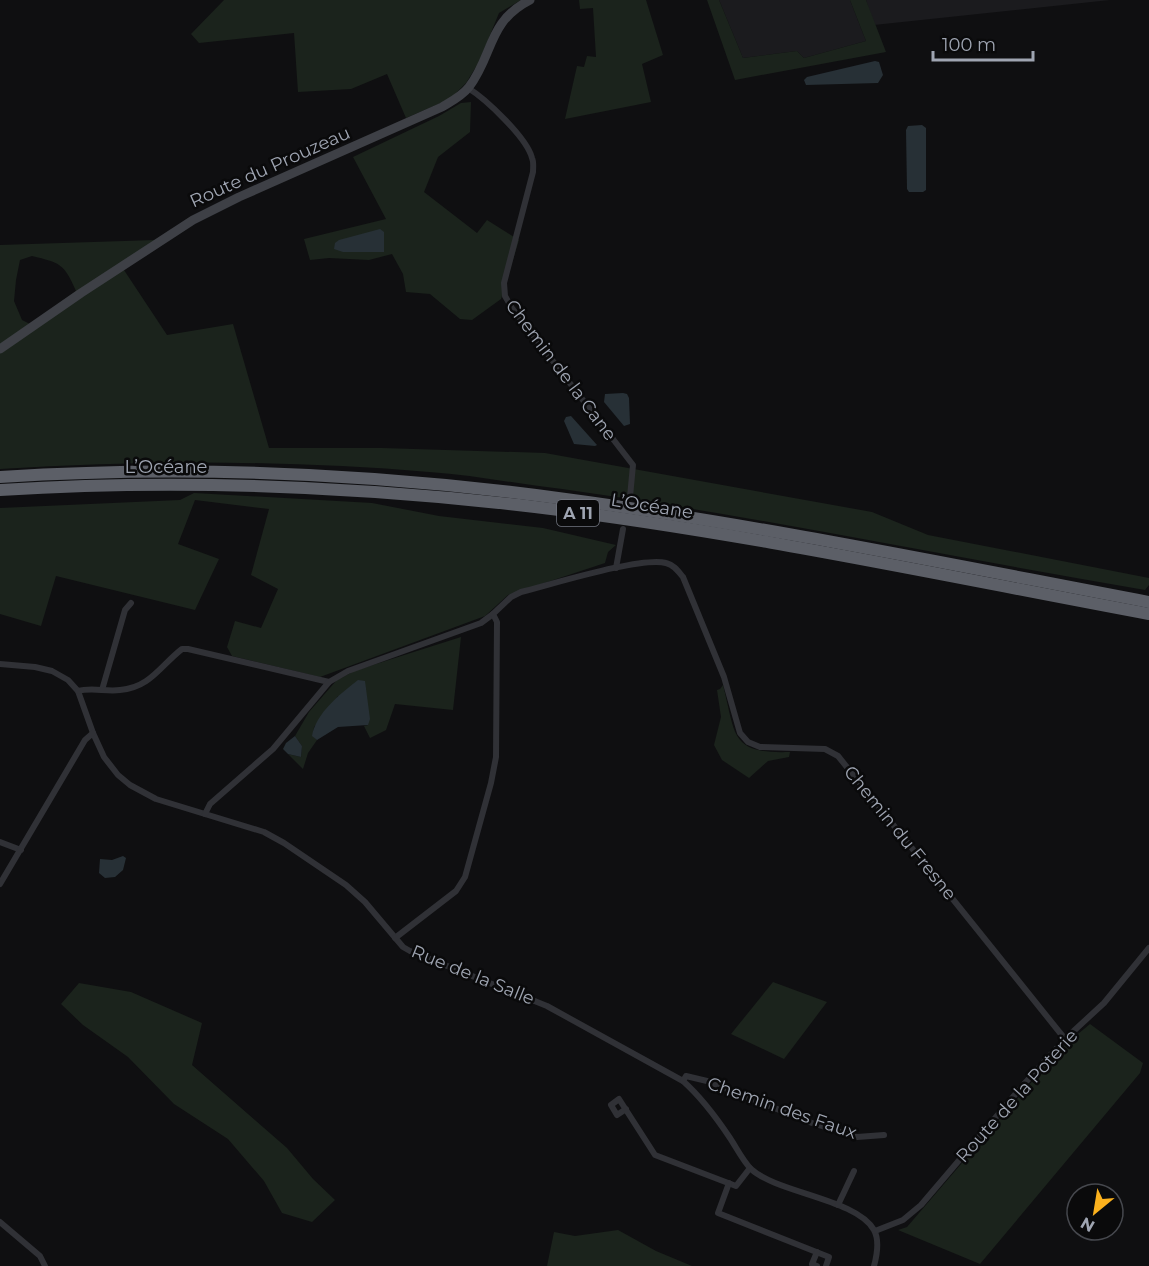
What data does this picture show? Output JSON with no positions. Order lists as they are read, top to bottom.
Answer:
{
  "streets": {
    "highway": ["L’Océane", "A 11"],
    "street": [
      "Route du Prouzeau",
      "Chemin de la Cane",
      "Chemin du Fresne",
      "Rue de la Salle",
      "Route de la Poterie",
      "Chemin des Faux"
    ]
  },
  "crossings": [
    ["Route du Prouzeau", "Chemin de la Cane"],
    ["Chemin du Fresne", "Route de la Poterie"],
    ["Rue de la Salle", "Route de la Poterie"],
    ["Rue de la Salle", "Chemin des Faux"]
  ],
  "scale_bar": "100 m",
  "north": "bottom left"
}
